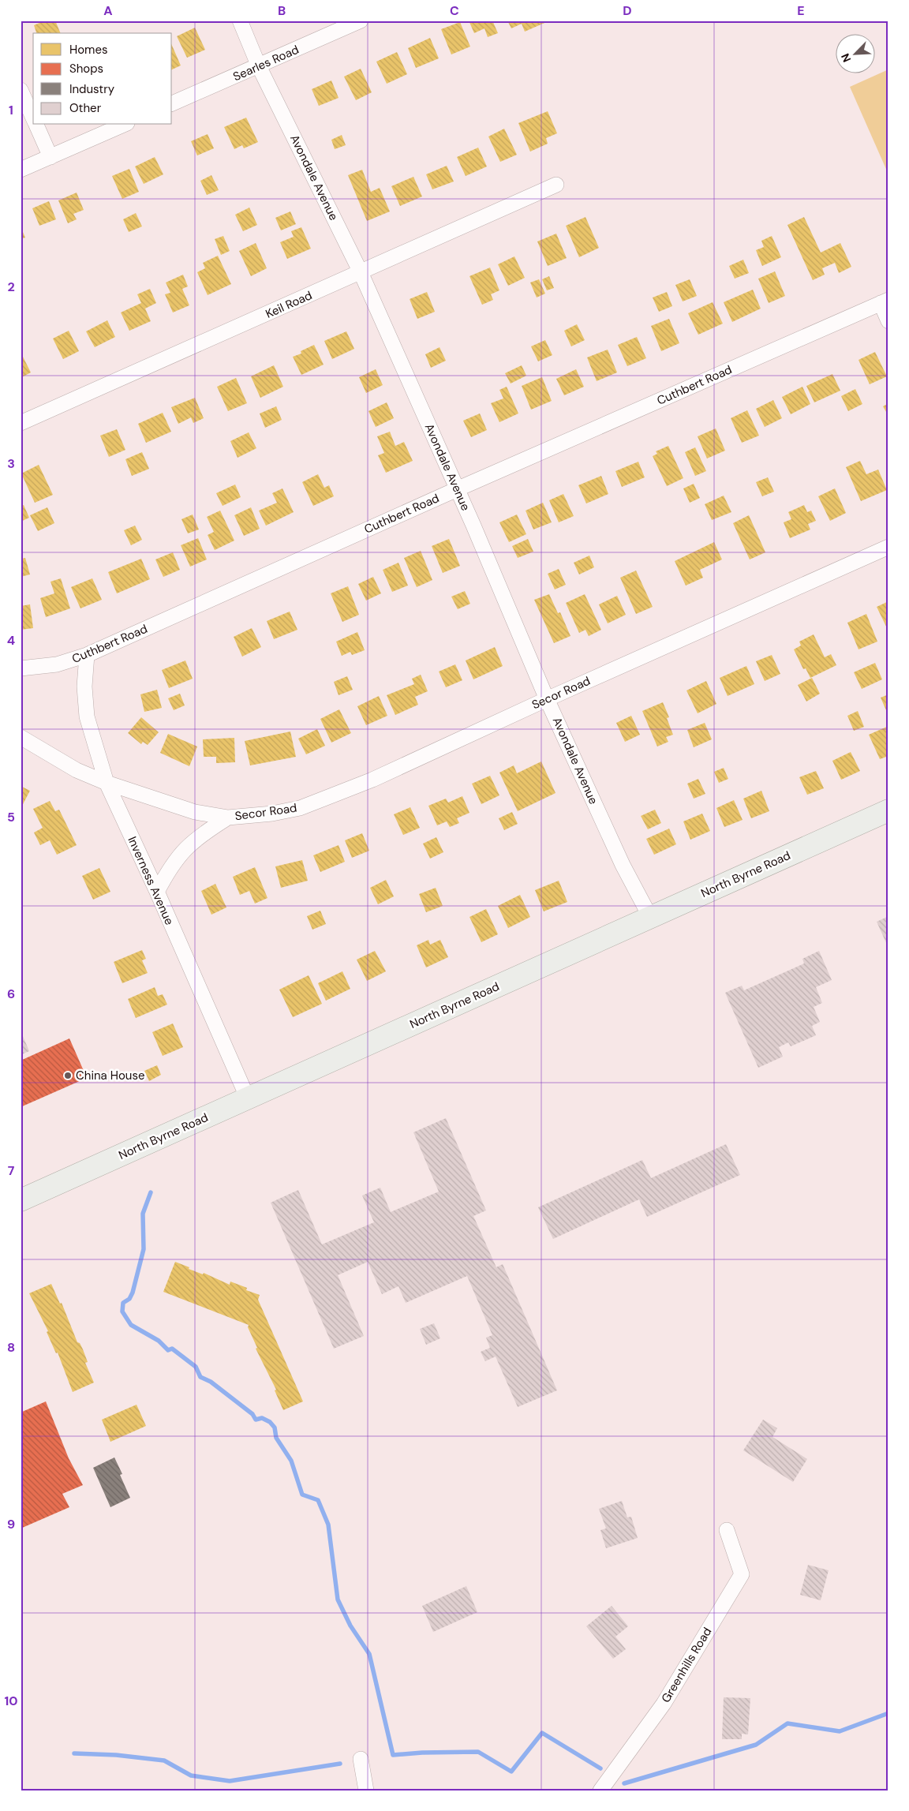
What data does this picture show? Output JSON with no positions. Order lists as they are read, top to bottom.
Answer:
{
  "streets": {
    "main road": ["North Byrne Road"],
    "street": [
      "Searles Road",
      "Avondale Avenue",
      "Keil Road",
      "Cuthbert Road",
      "Secor Road",
      "Inverness Avenue",
      "Greenhills Road"
    ]
  },
  "crossings": [
    ["Searles Road", "Avondale Avenue"],
    ["Avondale Avenue", "Keil Road"],
    ["Avondale Avenue", "Cuthbert Road"],
    ["Avondale Avenue", "Secor Road"],
    ["Avondale Avenue", "North Byrne Road"],
    ["Cuthbert Road", "Inverness Avenue"],
    ["Secor Road", "Inverness Avenue"],
    ["North Byrne Road", "Inverness Avenue"]
  ],
  "places": ["China House"],
  "legend": [
    "Homes",
    "Shops",
    "Industry",
    "Other"
  ],
  "north": "bottom left",
  "grid": {
    "columns": [
      "A",
      "B",
      "C",
      "D",
      "E"
    ],
    "rows": [
      "1",
      "2",
      "3",
      "4",
      "5",
      "6",
      "7",
      "8",
      "9",
      "10"
    ]
  }
}
